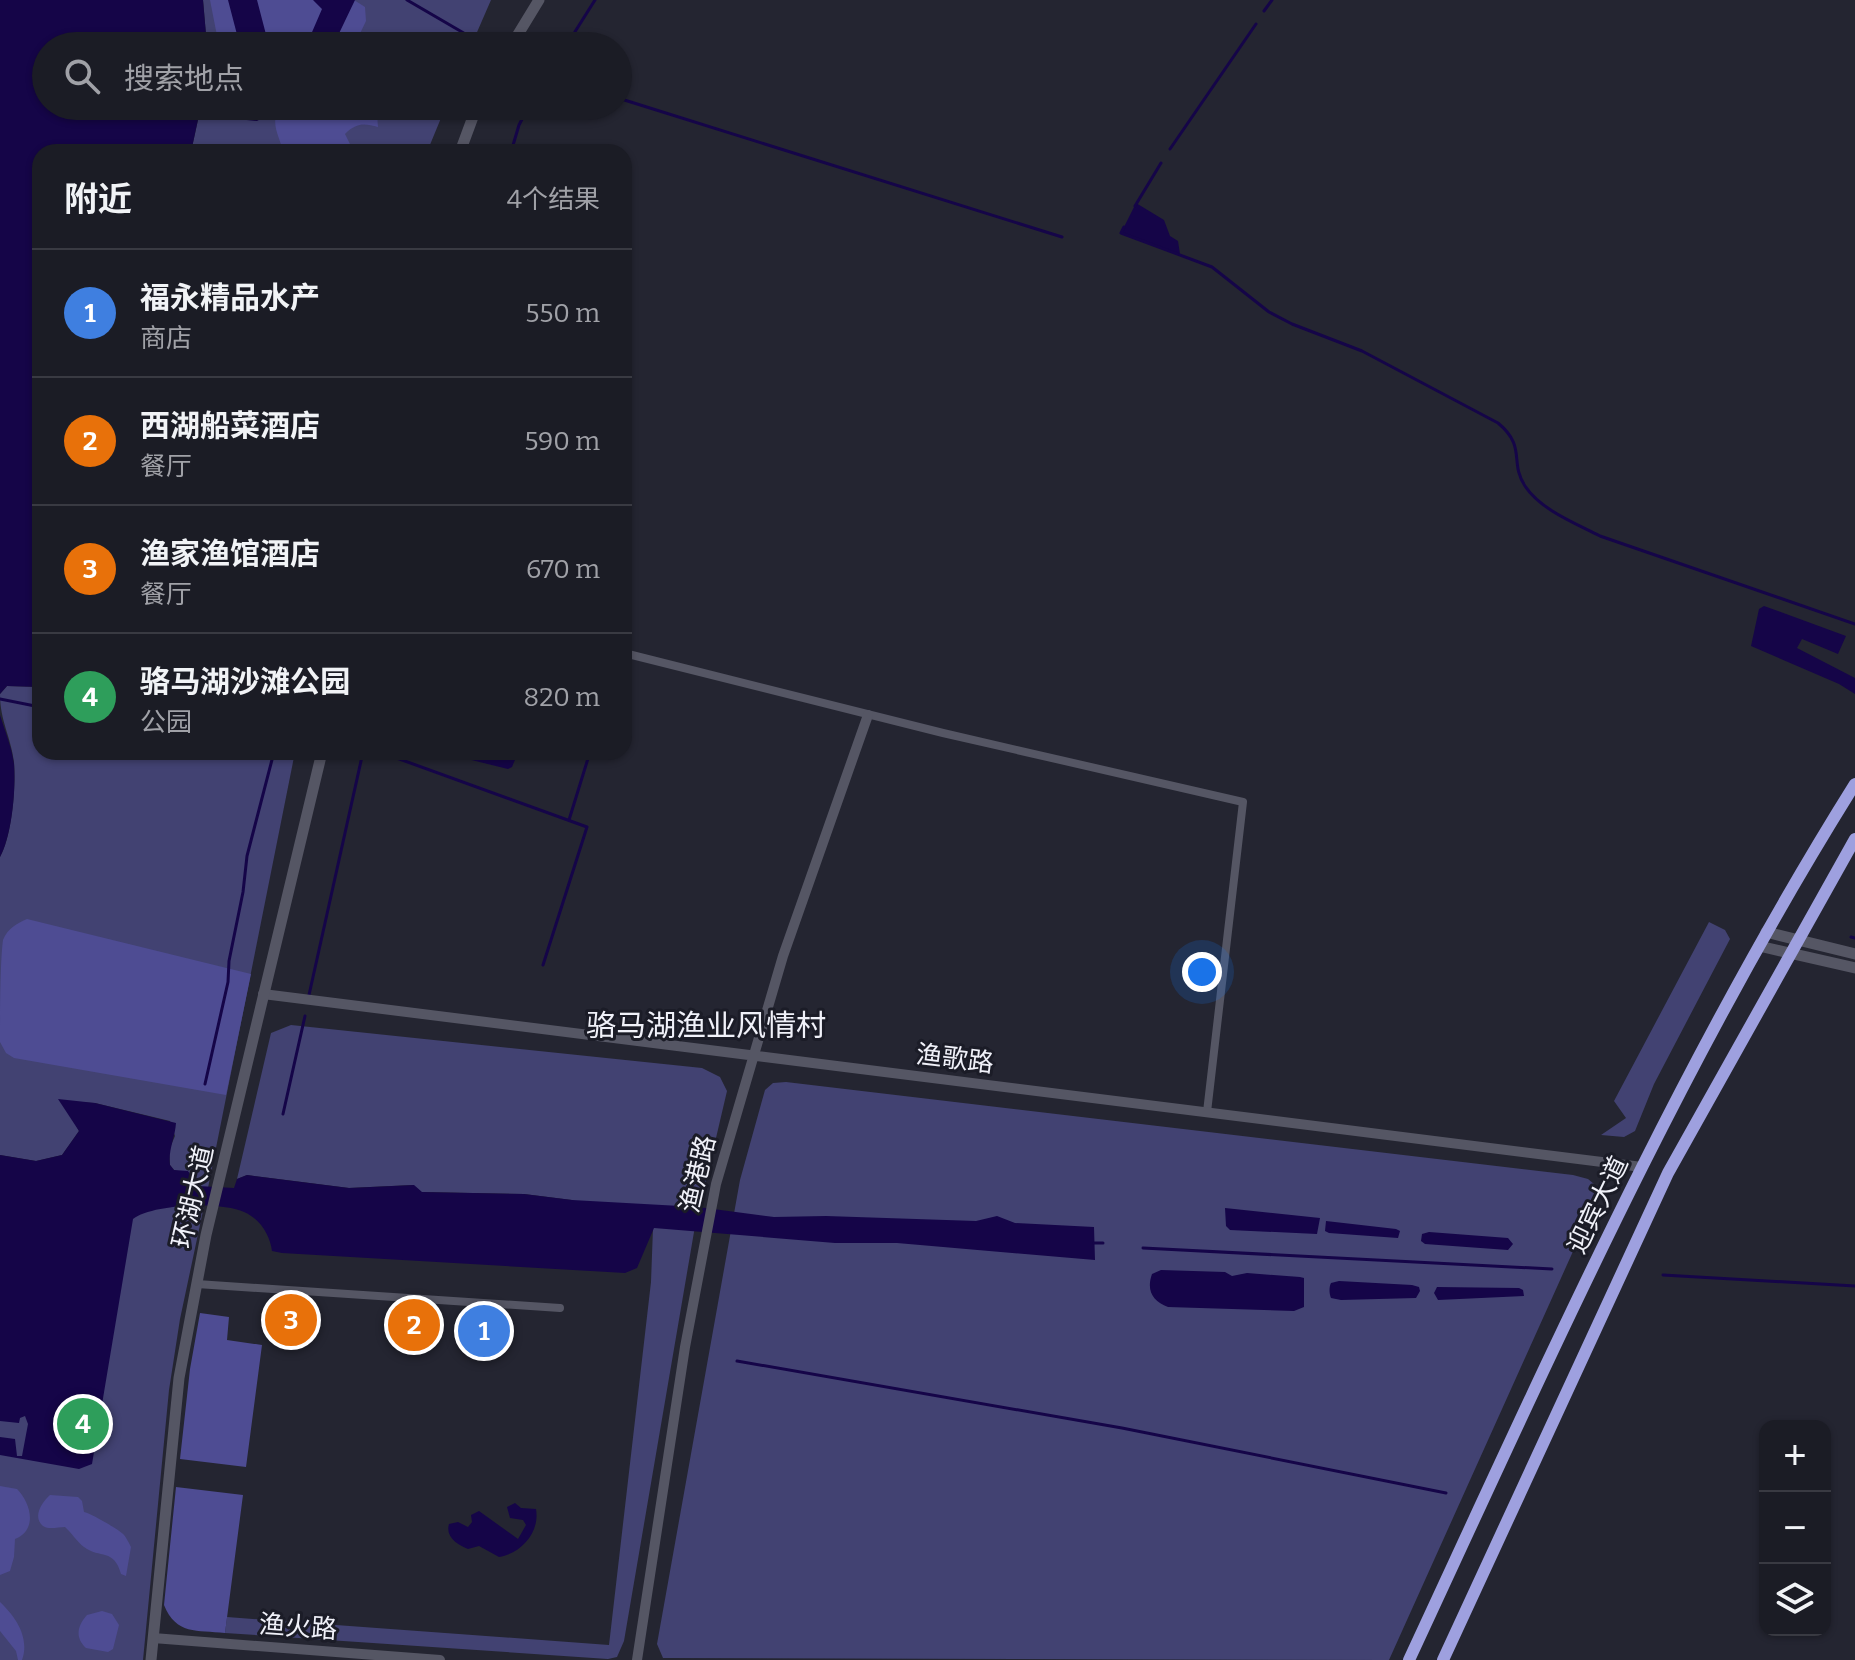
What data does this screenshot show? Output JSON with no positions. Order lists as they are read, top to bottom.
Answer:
{
  "streets": {
    "highway": ["迎宾大道"],
    "main road": ["环湖大道"],
    "street": ["渔歌路", "渔港路", "渔火路"]
  },
  "crossings": [
    ["渔歌路", "渔港路"],
    ["渔歌路", "环湖大道"],
    ["渔歌路", "迎宾大道"],
    ["环湖大道", "渔火路"]
  ],
  "districts": ["骆马湖渔业风情村"],
  "page": {
    "search": "搜索地点",
    "heading": ["附近", "4个结果"],
    "list": [
      {
        "mark": "1",
        "name": "福永精品水产",
        "note": "商店",
        "value": "550 m"
      },
      {
        "mark": "2",
        "name": "西湖船菜酒店",
        "note": "餐厅",
        "value": "590 m"
      },
      {
        "mark": "3",
        "name": "渔家渔馆酒店",
        "note": "餐厅",
        "value": "670 m"
      },
      {
        "mark": "4",
        "name": "骆马湖沙滩公园",
        "note": "公园",
        "value": "820 m"
      }
    ],
    "pins": [
      "3",
      "2",
      "1",
      "4"
    ],
    "map_buttons": ["+", "−"]
  }
}
